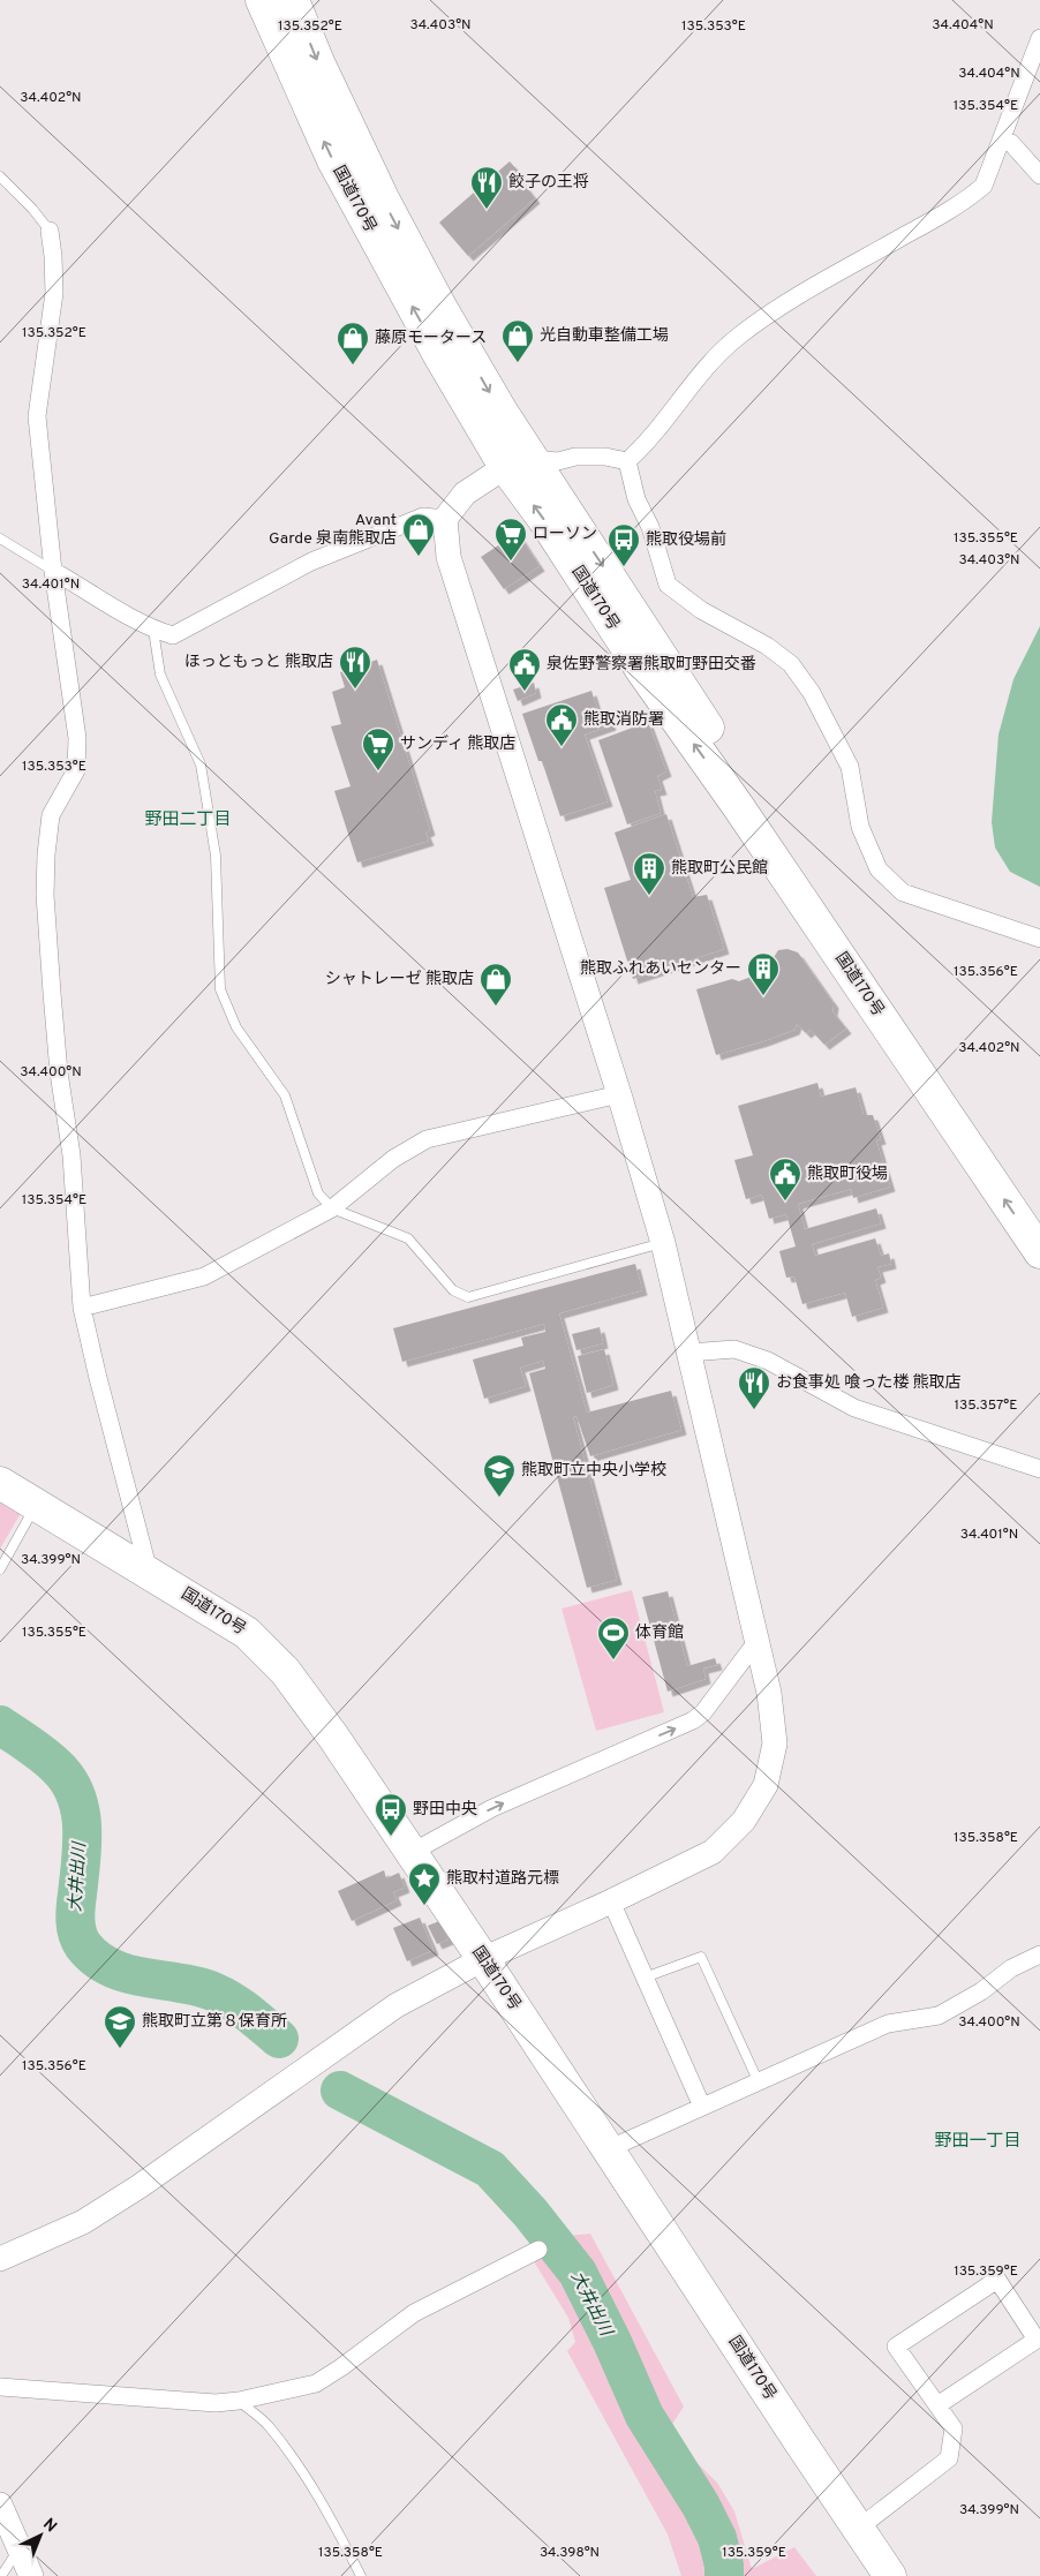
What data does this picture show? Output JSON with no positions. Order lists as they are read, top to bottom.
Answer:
{
  "streets": {
    "highway": ["国道170号"]
  },
  "districts": ["野田二丁目", "野田一丁目"],
  "water": ["大井出川"],
  "places": {
    "restaurant": ["餃子の王将", "ほっともっと 熊取店", "お食事処 喰った楼 熊取店"],
    "shop": [
      "光自動車整備工場",
      "藤原モータース",
      "Avant Garde 泉南熊取店",
      "シャトレーゼ 熊取店"
    ],
    "supermarket": ["ローソン", "サンディ 熊取店"],
    "bus stop": ["熊取役場前", "野田中央"],
    "public building": ["泉佐野警察署熊取町野田交番", "熊取消防署", "熊取町役場"],
    "building": ["熊取町公民館", "熊取ふれあいセンター"],
    "school or university": ["熊取町立中央小学校", "熊取町立第８保育所"],
    "sports": ["体育館"],
    "place": ["熊取村道路元標"]
  },
  "north": "top right",
  "coordinates": [
    "34.404°N",
    "34.403°N",
    "135.353°E",
    "135.352°E",
    "34.402°N",
    "135.354°E",
    "135.355°E",
    "34.401°N",
    "135.356°E",
    "34.400°N",
    "135.357°E",
    "34.399°N",
    "135.358°E",
    "135.359°E",
    "34.398°N"
  ]
}
